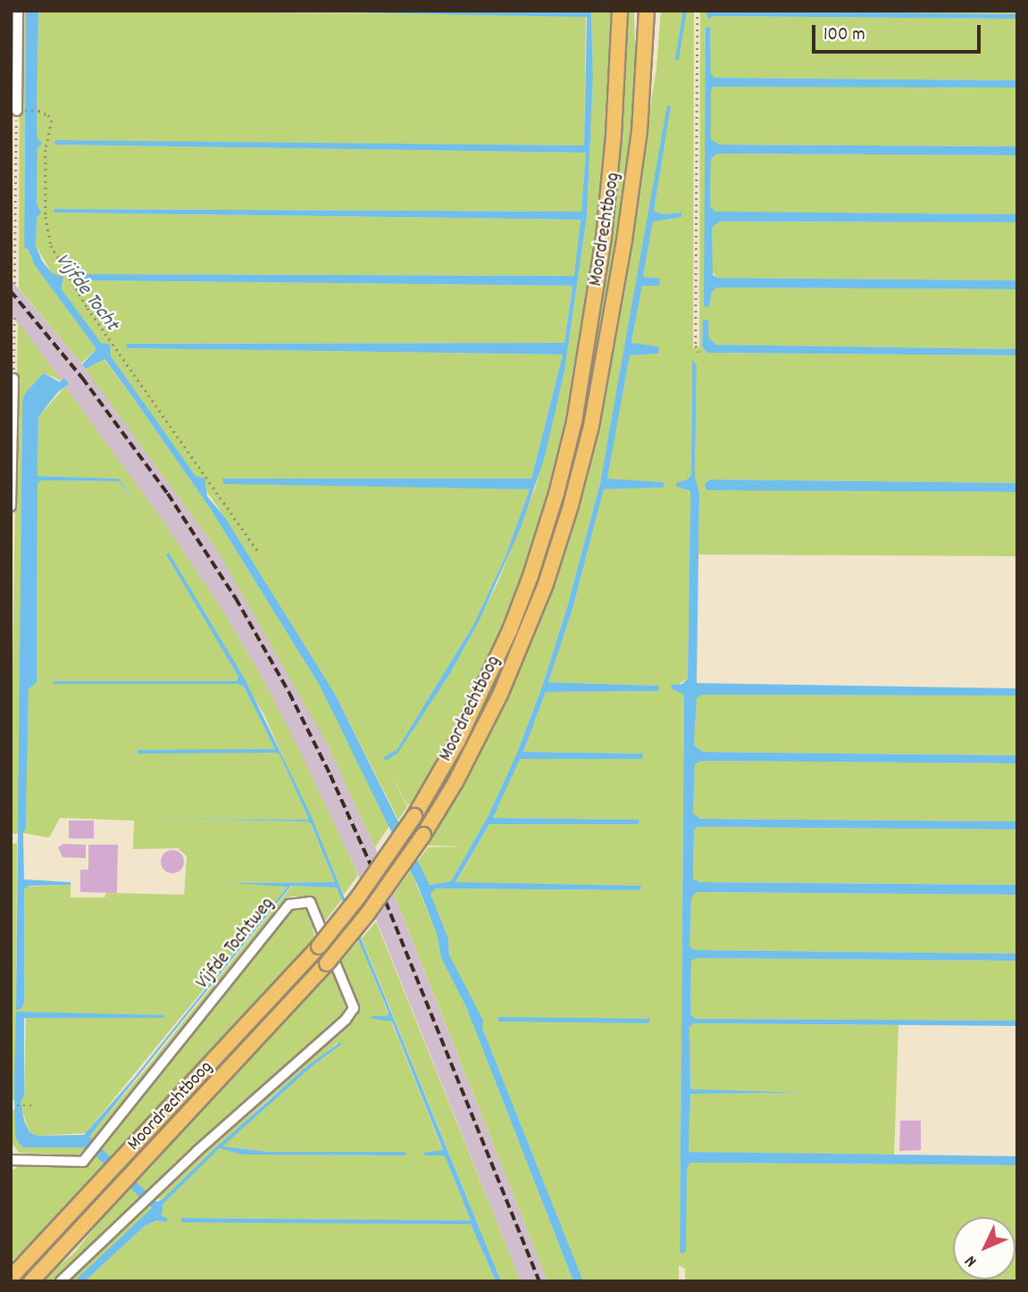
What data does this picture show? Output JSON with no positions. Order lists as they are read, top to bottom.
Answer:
{
  "streets": {
    "main road": ["Moordrechtboog"],
    "street": ["Vijfde Tochtweg"]
  },
  "water": ["Vijfde Tocht"],
  "scale_bar": "100 m",
  "north": "bottom left"
}
